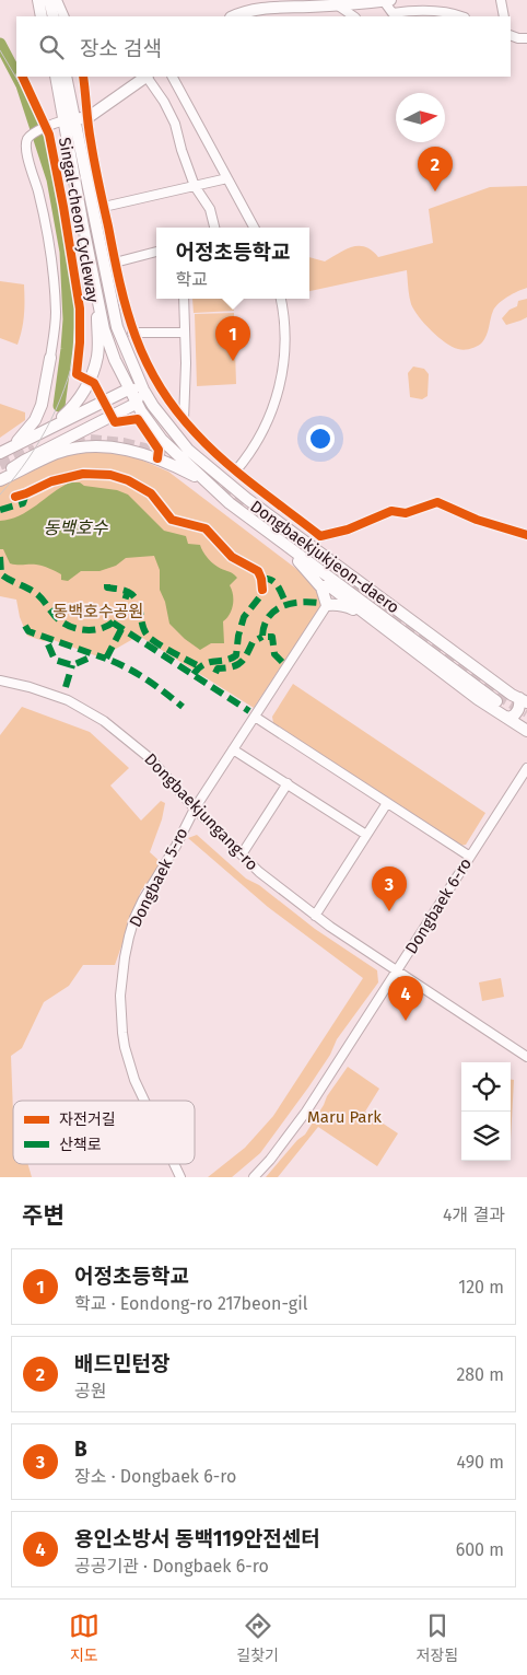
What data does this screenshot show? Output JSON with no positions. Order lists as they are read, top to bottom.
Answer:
{
  "streets": {
    "main road": ["Dongbaekjukjeon-daero"],
    "street": ["Dongbaekjungang-ro", "Dongbaek 5-ro", "Dongbaek 6-ro"],
    "cycle path": ["Singal-cheon Cycleway"]
  },
  "crossings": [
    ["Dongbaekjungang-ro", "Dongbaek 5-ro"],
    ["Dongbaekjungang-ro", "Dongbaek 6-ro"]
  ],
  "water": ["동백호수"],
  "parks": ["동백호수공원", "Maru Park"],
  "legend": ["자전거길", "산책로"],
  "north": "right",
  "page": {
    "search": "장소 검색",
    "pins": [
      "2",
      "1",
      "3",
      "4"
    ],
    "popup": ["어정초등학교", "학교"],
    "heading": ["주변", "4개 결과"],
    "list": [
      {
        "mark": "1",
        "name": "어정초등학교",
        "note": "학교 · Eondong-ro 217beon-gil",
        "value": "120 m"
      },
      {
        "mark": "2",
        "name": "배드민턴장",
        "note": "공원",
        "value": "280 m"
      },
      {
        "mark": "3",
        "name": "B",
        "note": "장소 · Dongbaek 6-ro",
        "value": "490 m"
      },
      {
        "mark": "4",
        "name": "용인소방서 동백119안전센터",
        "note": "공공기관 · Dongbaek 6-ro",
        "value": "600 m"
      }
    ],
    "nav": ["지도", "길찾기", "저장됨"]
  }
}
